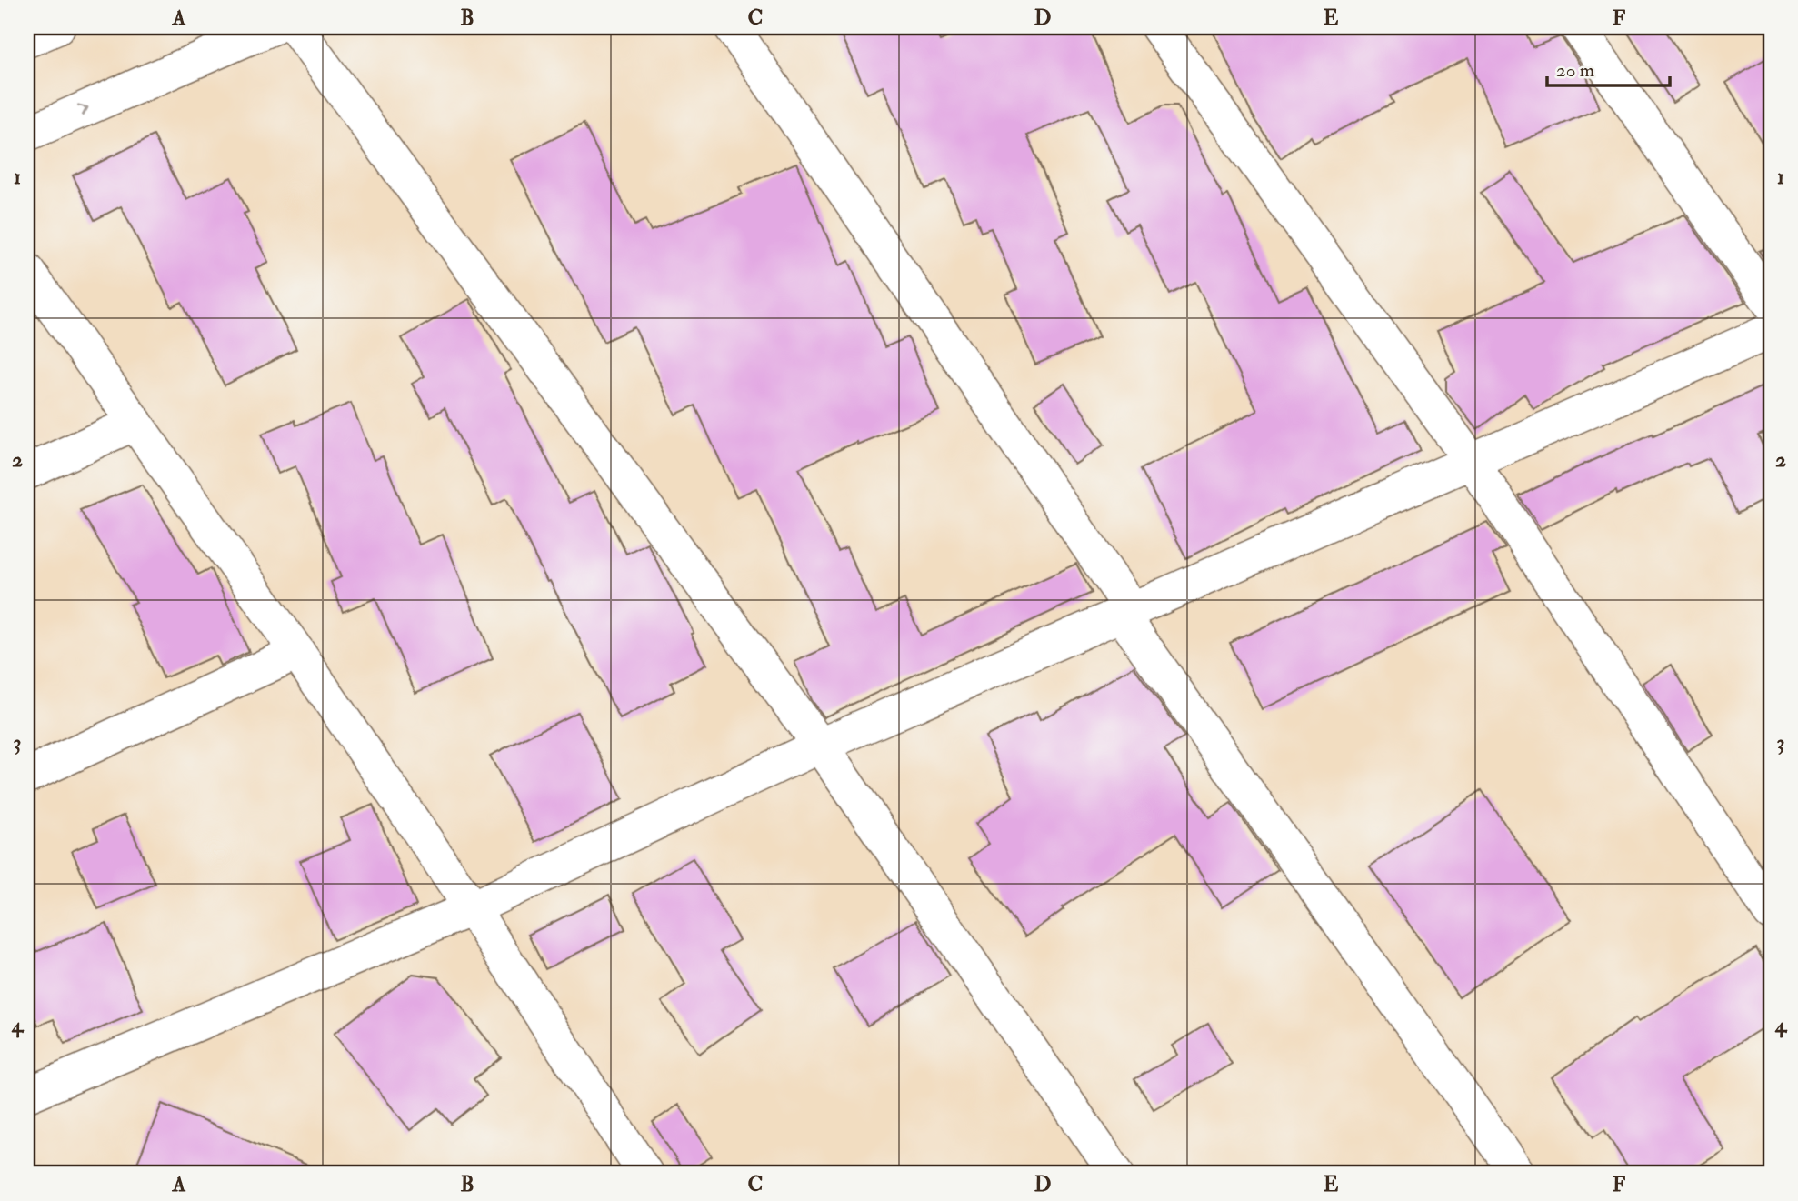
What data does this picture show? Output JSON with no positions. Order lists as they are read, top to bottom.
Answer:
{
  "scale_bar": "20 m",
  "grid": {
    "columns": [
      "A",
      "B",
      "C",
      "D",
      "E",
      "F"
    ],
    "rows": [
      "1",
      "2",
      "3",
      "4"
    ]
  }
}
